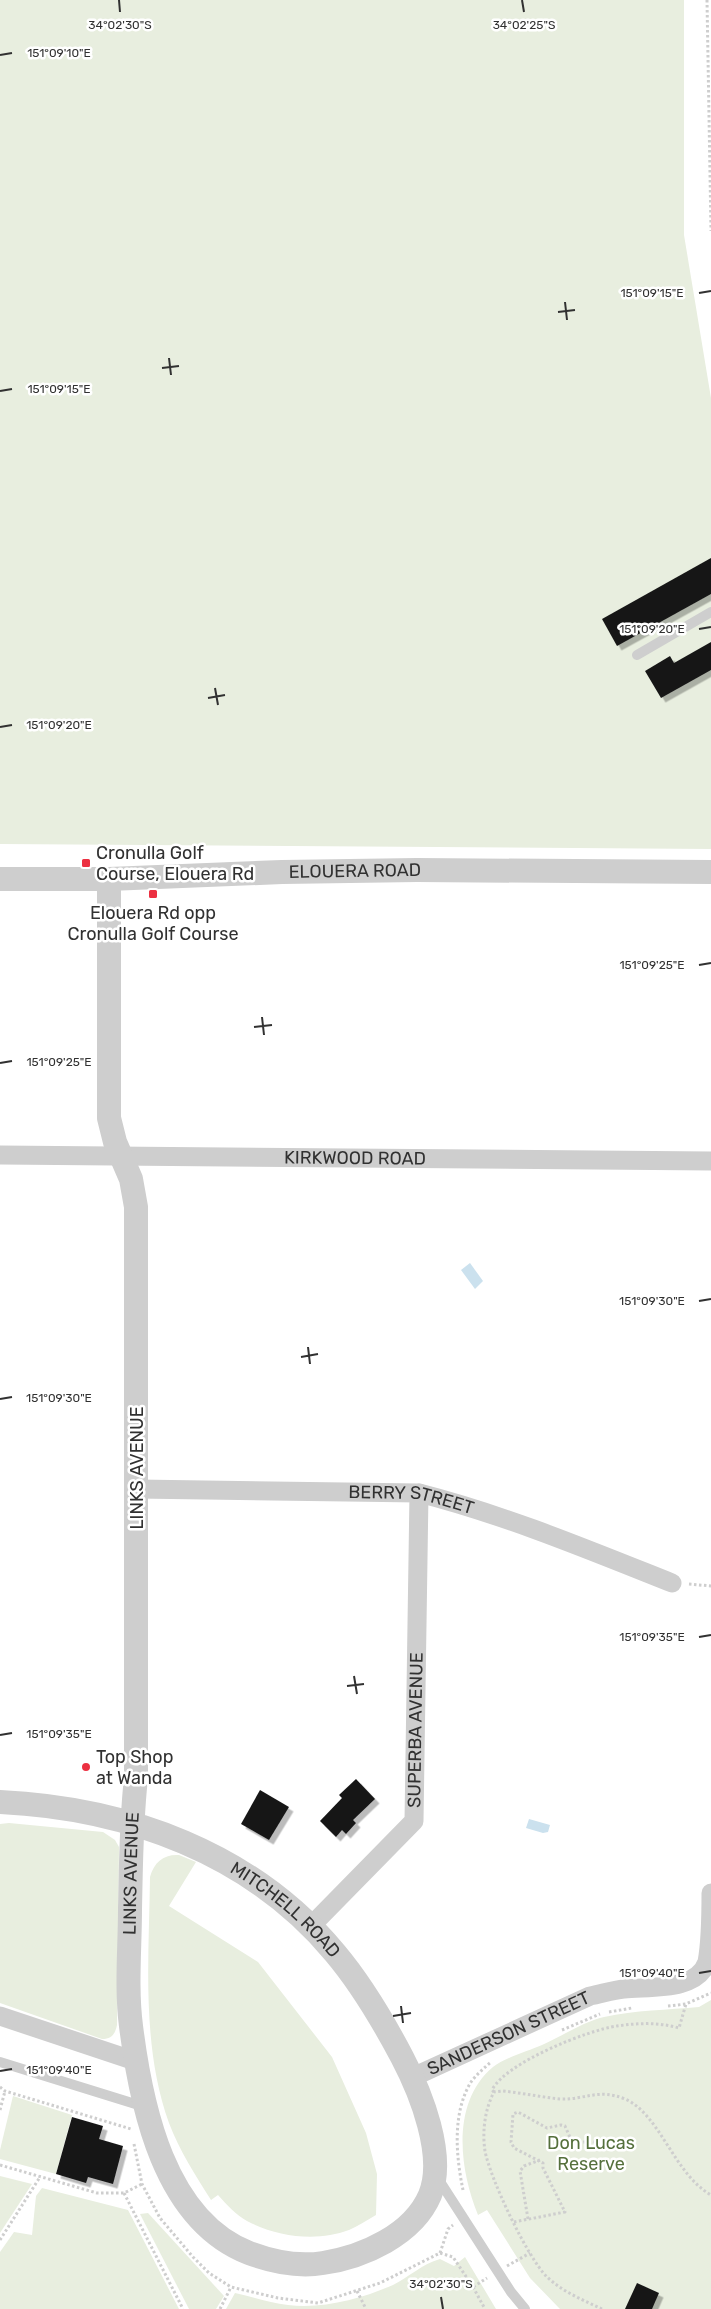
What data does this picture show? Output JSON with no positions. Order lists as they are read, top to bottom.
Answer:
{
  "streets": {
    "street": [
      "ELOUERA ROAD",
      "KIRKWOOD ROAD",
      "LINKS AVENUE",
      "BERRY STREET",
      "SUPERBA AVENUE",
      "MITCHELL ROAD",
      "SANDERSON STREET"
    ]
  },
  "crossings": [
    ["ELOUERA ROAD", "LINKS AVENUE"],
    ["KIRKWOOD ROAD", "LINKS AVENUE"],
    ["LINKS AVENUE", "BERRY STREET"],
    ["LINKS AVENUE", "MITCHELL ROAD"],
    ["BERRY STREET", "SUPERBA AVENUE"],
    ["SUPERBA AVENUE", "MITCHELL ROAD"],
    ["MITCHELL ROAD", "SANDERSON STREET"]
  ],
  "parks": ["Don Lucas Reserve"],
  "places": {
    "transit": ["Cronulla Golf Course, Elouera Rd", "Elouera Rd opp Cronulla Golf Course"],
    "other": ["Top Shop at Wanda"]
  },
  "coordinates": [
    "34°02'30\"S",
    "34°02'25\"S",
    "151°09'10\"E",
    "151°09'15\"E",
    "151°09'20\"E",
    "151°09'25\"E",
    "151°09'30\"E",
    "151°09'35\"E",
    "151°09'40\"E"
  ]
}
